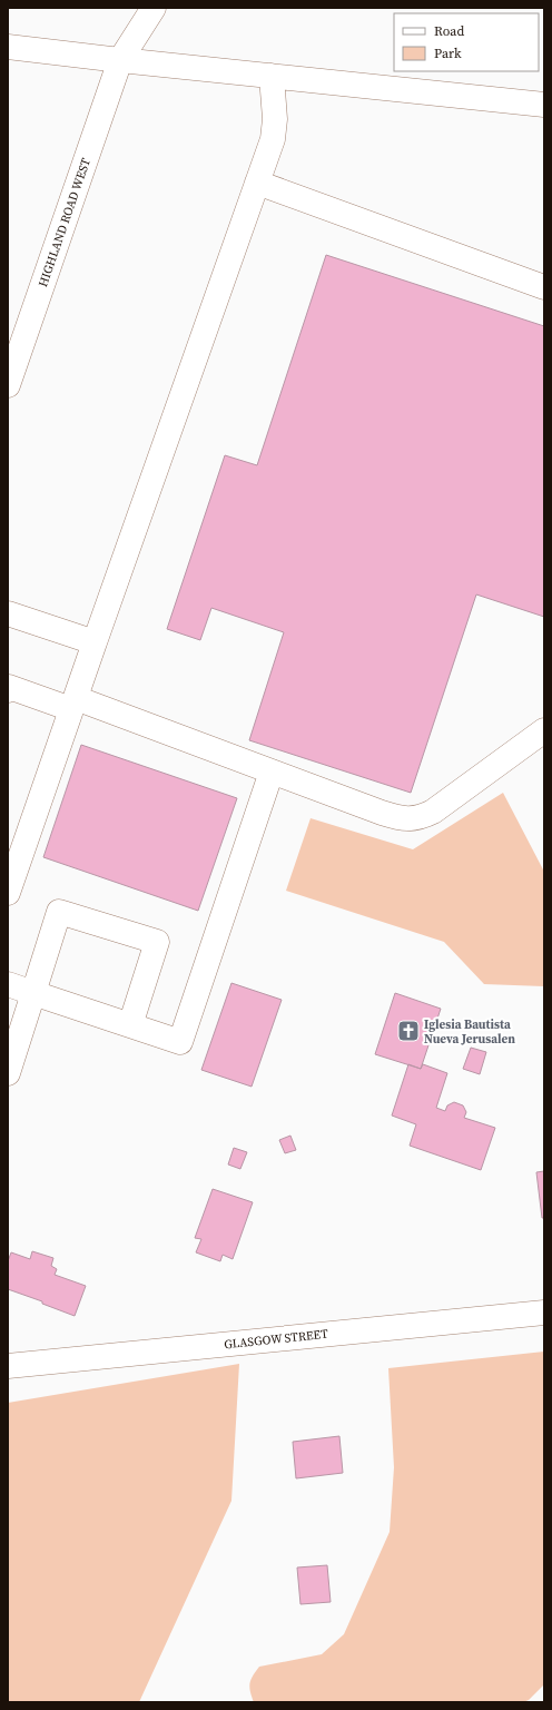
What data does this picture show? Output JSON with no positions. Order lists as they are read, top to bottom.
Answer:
{
  "streets": {
    "street": ["HIGHLAND ROAD WEST", "GLASGOW STREET"]
  },
  "places": {
    "church": ["Iglesia Bautista Nueva Jerusalen"]
  },
  "legend": ["Road", "Park"]
}
